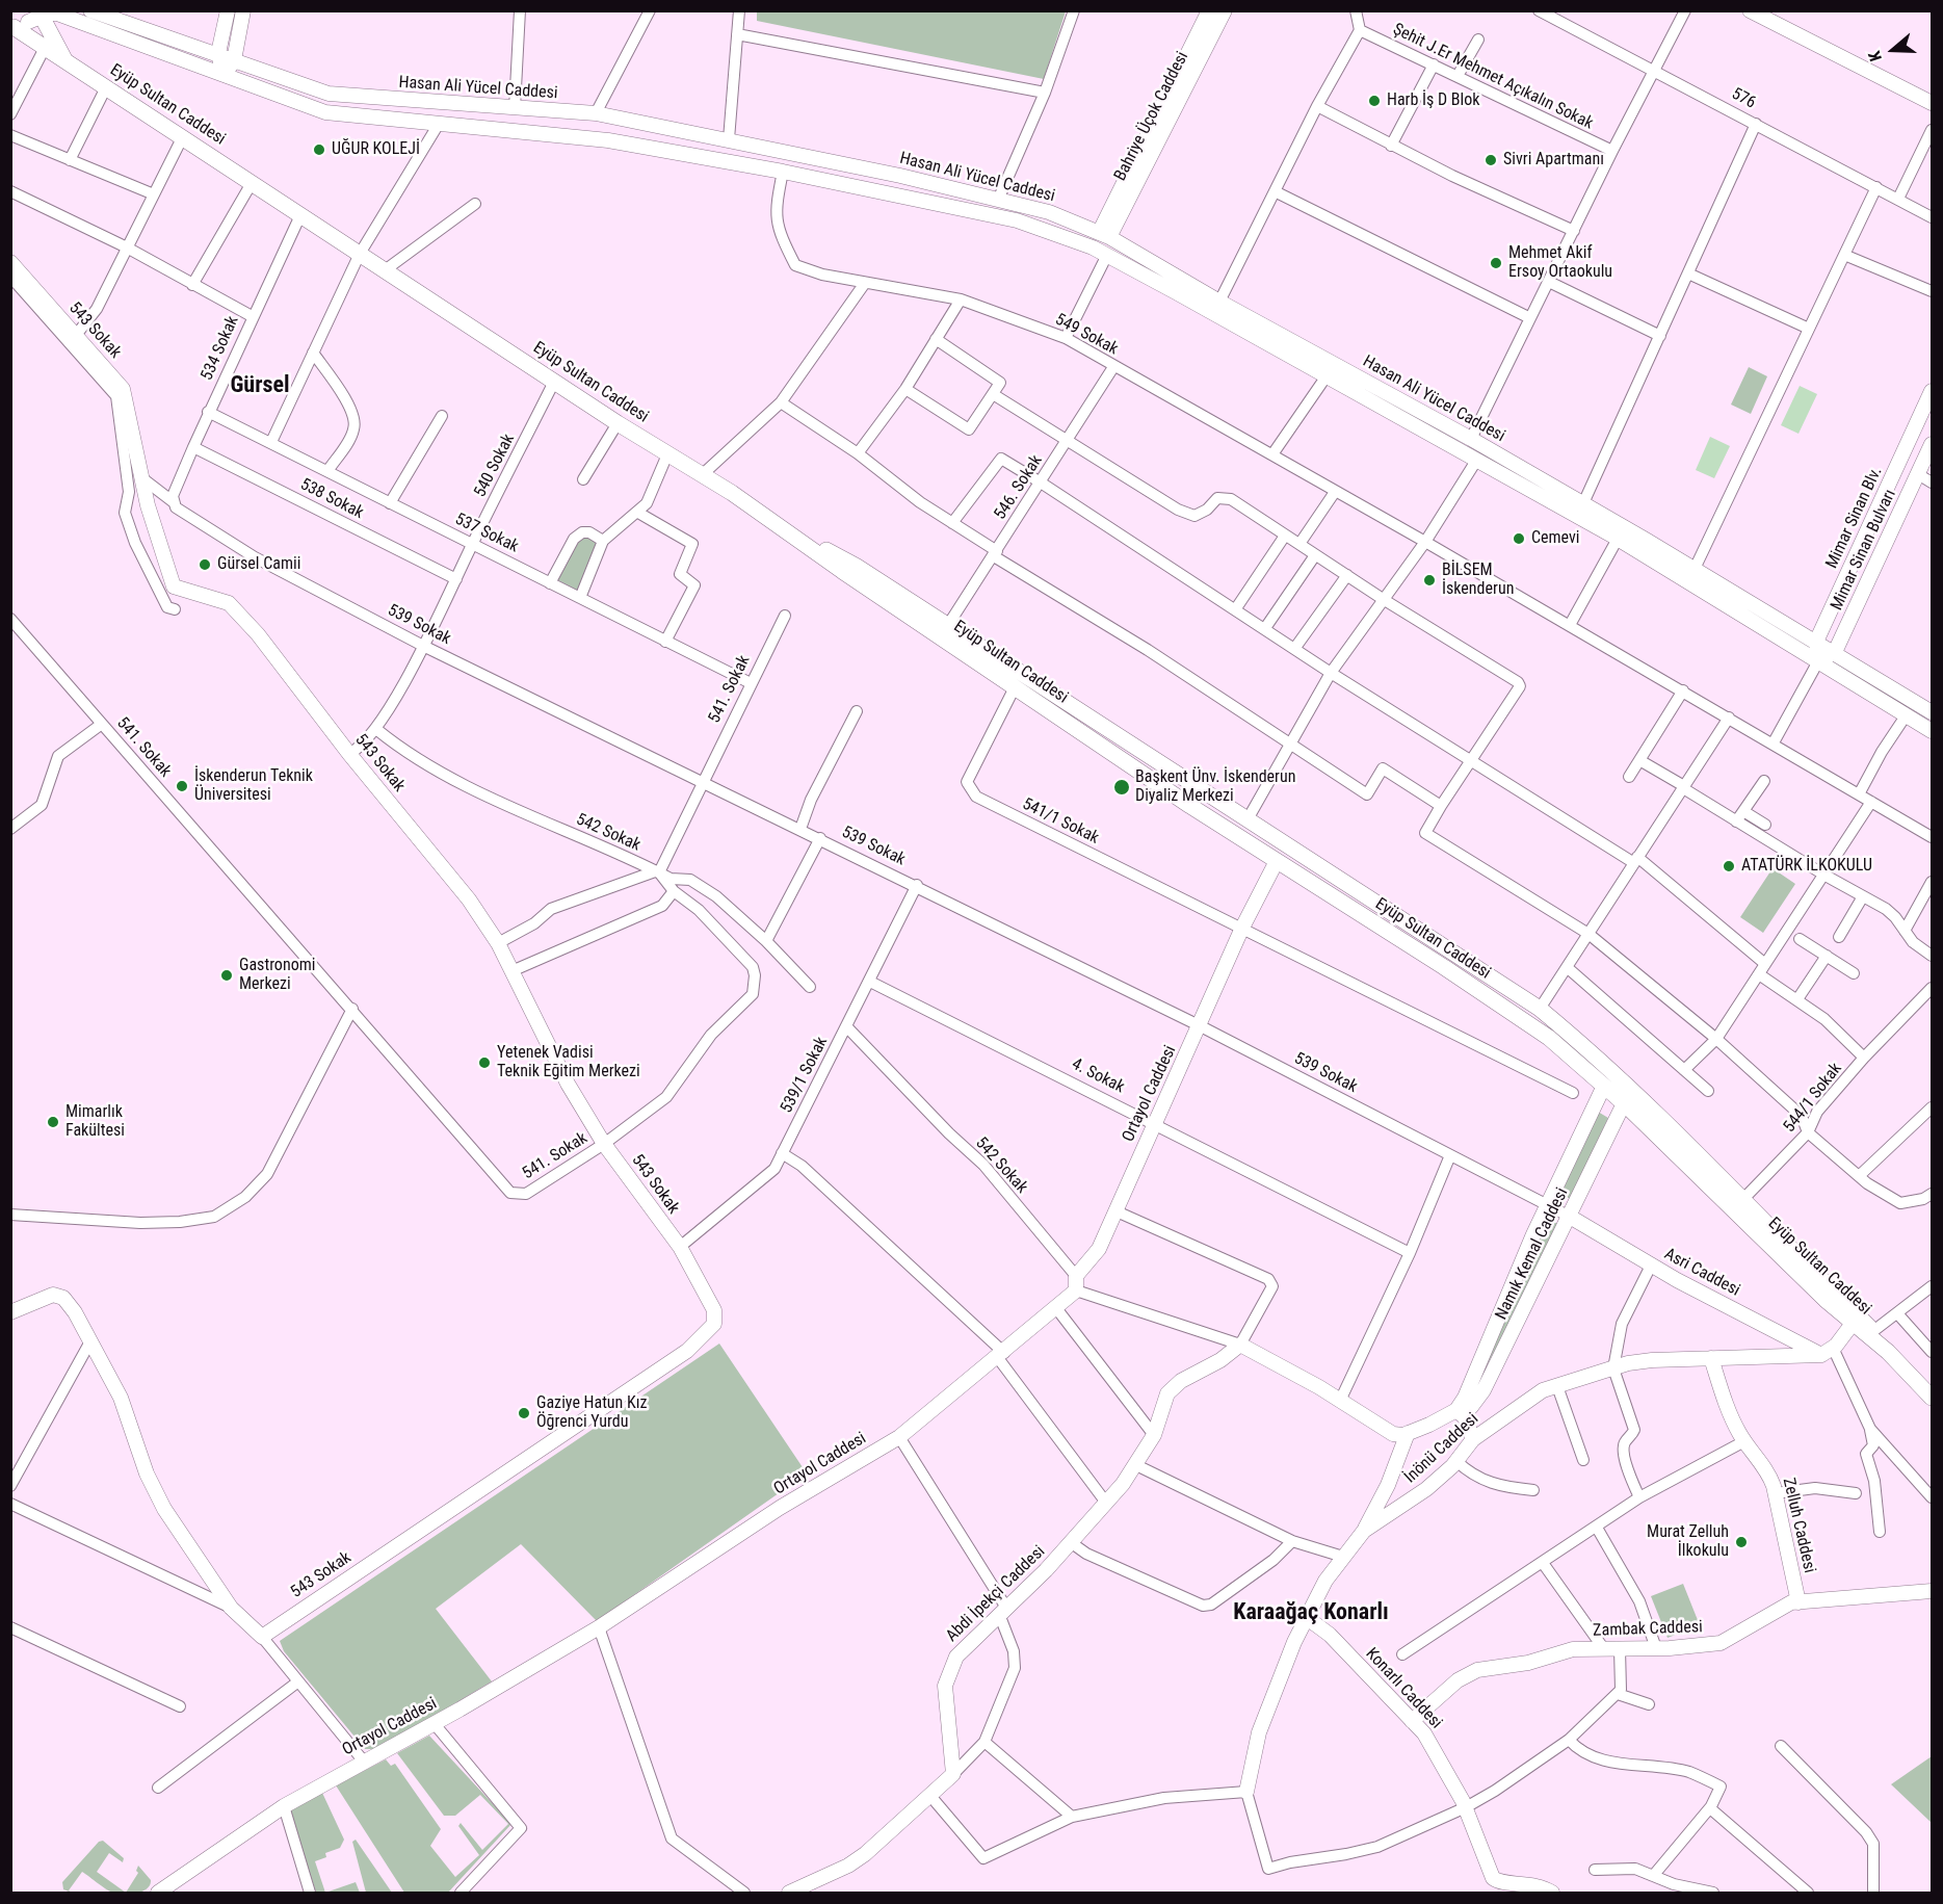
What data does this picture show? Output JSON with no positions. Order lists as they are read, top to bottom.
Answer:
{
  "streets": {
    "main road": ["Eyüp Sultan Caddesi"],
    "street": [
      "Şehit J.Er Mehmet Açıkalın Sokak",
      "Hasan Ali Yücel Caddesi",
      "576",
      "Bahriye Üçok Caddesi",
      "543 Sokak",
      "549 Sokak",
      "534 Sokak",
      "540 Sokak",
      "546. Sokak",
      "538 Sokak",
      "Mimar Sinan Blv.",
      "537 Sokak",
      "Mimar Sinan Bulvarı",
      "539 Sokak",
      "541. Sokak",
      "541/1 Sokak",
      "542 Sokak",
      "539/1 Sokak",
      "4. Sokak",
      "Ortayol Caddesi",
      "544/1 Sokak",
      "Namık Kemal Caddesi",
      "Asri Caddesi",
      "İnönü Caddesi",
      "Zelluh Caddesi",
      "Abdi İpekçi Caddesi",
      "Zambak Caddesi",
      "Konarlı Caddesi"
    ]
  },
  "crossings": [
    ["Hasan Ali Yücel Caddesi", "Bahriye Üçok Caddesi"],
    ["Hasan Ali Yücel Caddesi", "Mimar Sinan Blv."],
    ["Hasan Ali Yücel Caddesi", "Mimar Sinan Bulvarı"],
    ["Eyüp Sultan Caddesi", "534 Sokak"],
    ["Eyüp Sultan Caddesi", "540 Sokak"],
    ["Eyüp Sultan Caddesi", "541/1 Sokak"],
    ["Eyüp Sultan Caddesi", "Ortayol Caddesi"],
    ["Eyüp Sultan Caddesi", "Namık Kemal Caddesi"],
    ["543 Sokak", "540 Sokak"],
    ["543 Sokak", "539 Sokak"],
    ["543 Sokak", "541. Sokak"],
    ["543 Sokak", "539/1 Sokak"],
    ["549 Sokak", "546. Sokak"],
    ["534 Sokak", "538 Sokak"],
    ["534 Sokak", "537 Sokak"],
    ["534 Sokak", "539 Sokak"],
    ["540 Sokak", "538 Sokak"],
    ["540 Sokak", "537 Sokak"],
    ["540 Sokak", "539 Sokak"],
    ["540 Sokak", "542 Sokak"],
    ["537 Sokak", "541. Sokak"],
    ["539 Sokak", "541. Sokak"],
    ["539 Sokak", "539/1 Sokak"],
    ["539 Sokak", "Ortayol Caddesi"],
    ["539 Sokak", "Namık Kemal Caddesi"],
    ["539 Sokak", "Asri Caddesi"],
    ["541. Sokak", "542 Sokak"],
    ["541/1 Sokak", "Ortayol Caddesi"],
    ["542 Sokak", "539/1 Sokak"],
    ["542 Sokak", "Ortayol Caddesi"],
    ["539/1 Sokak", "4. Sokak"],
    ["4. Sokak", "Ortayol Caddesi"],
    ["Namık Kemal Caddesi", "Asri Caddesi"],
    ["Asri Caddesi", "İnönü Caddesi"],
    ["İnönü Caddesi", "Zelluh Caddesi"],
    ["İnönü Caddesi", "Konarlı Caddesi"],
    ["Zelluh Caddesi", "Zambak Caddesi"],
    ["Zambak Caddesi", "Konarlı Caddesi"]
  ],
  "districts": ["Gürsel", "Karaağaç Konarlı"],
  "places": [
    "Harb İş D Blok",
    "UĞUR KOLEJİ",
    "Sivri Apartmanı",
    "Mehmet Akif Ersoy Ortaokulu",
    "Cemevi",
    "Gürsel Camii",
    "BİLSEM İskenderun",
    "İskenderun Teknik Üniversitesi",
    "Başkent Ünv. İskenderun Diyaliz Merkezi",
    "ATATÜRK İLKOKULU",
    "Gastronomi Merkezi",
    "Yetenek Vadisi Teknik Eğitim Merkezi",
    "Mimarlık Fakültesi",
    "Gaziye Hatun Kız Öğrenci Yurdu",
    "Murat Zelluh İlkokulu"
  ],
  "north": "left"
}
